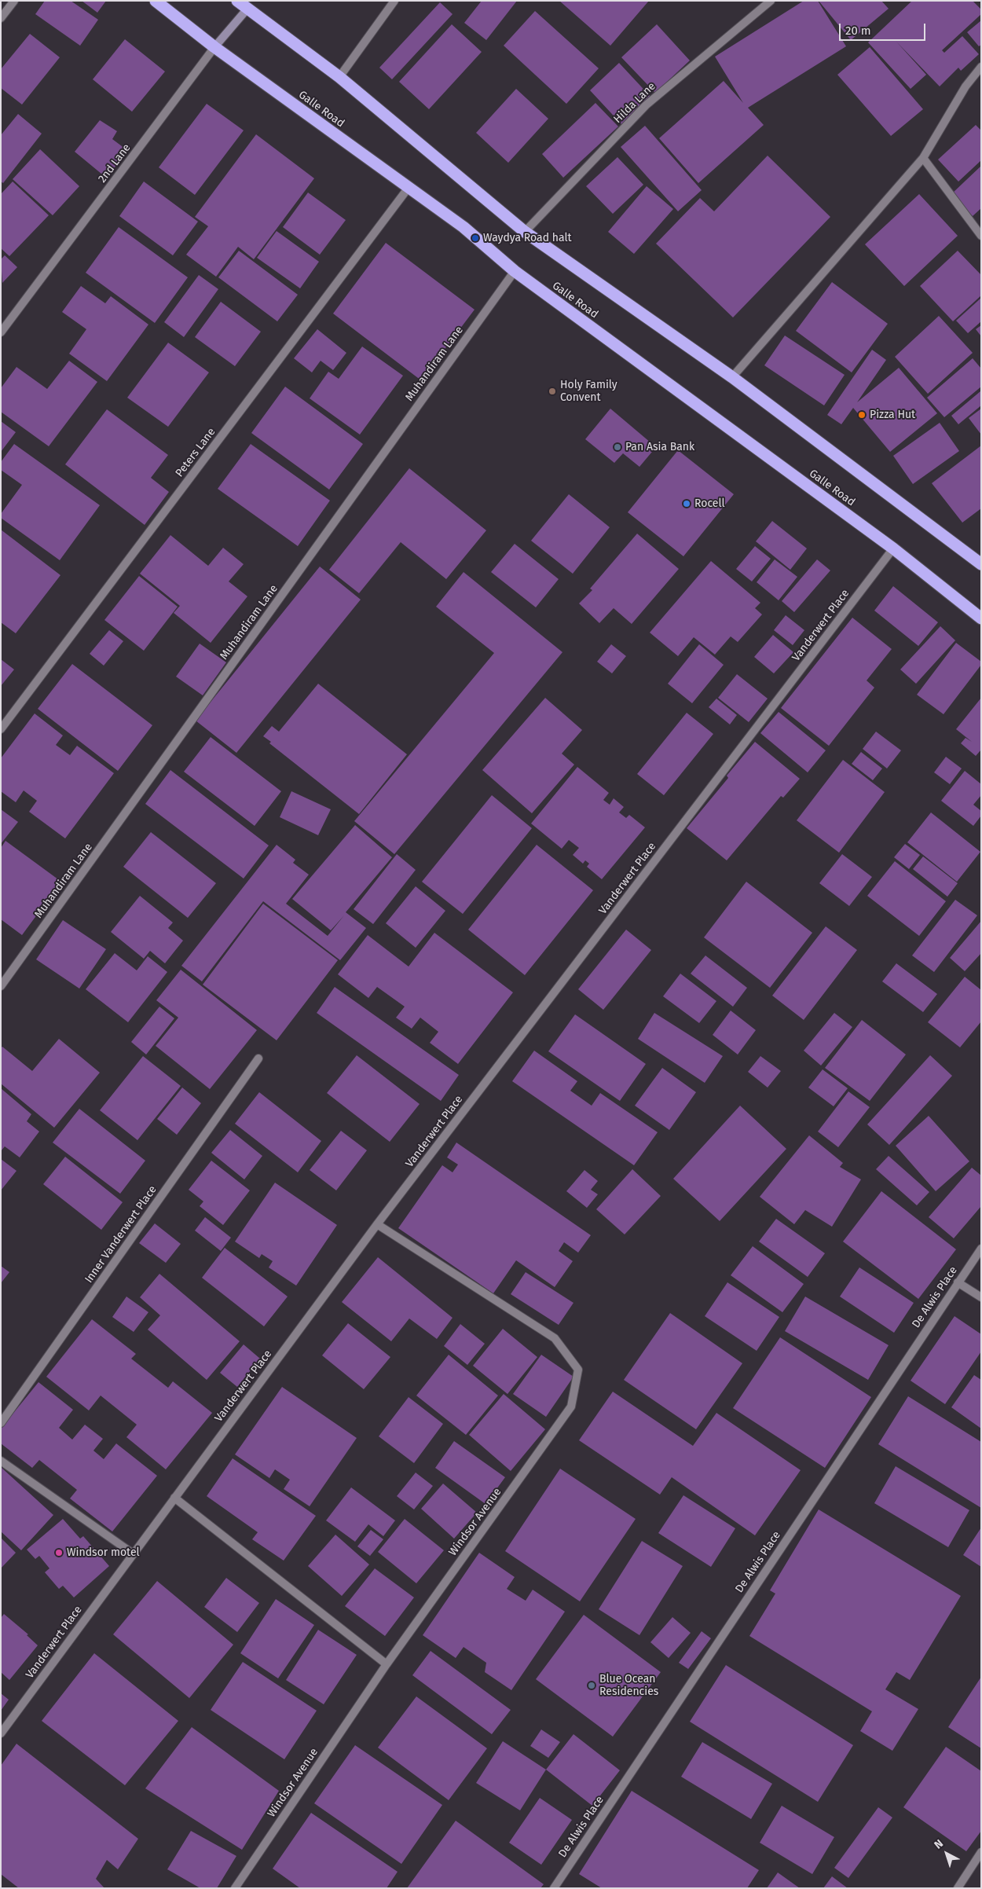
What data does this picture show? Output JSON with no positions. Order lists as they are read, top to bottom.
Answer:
{
  "streets": {
    "highway": ["Galle Road"],
    "street": [
      "Hilda Lane",
      "2nd Lane",
      "Muhandiram Lane",
      "Peters Lane",
      "Vanderwert Place",
      "Inner Vanderwert Place",
      "De Alwis Place",
      "Windsor Avenue"
    ]
  },
  "crossings": [
    ["Galle Road", "2nd Lane"],
    ["Galle Road", "Muhandiram Lane"],
    ["Galle Road", "Peters Lane"],
    ["Galle Road", "Vanderwert Place"],
    ["Vanderwert Place", "Windsor Avenue"]
  ],
  "places": [
    "Waydya Road halt",
    "Holy Family Convent",
    "Pizza Hut",
    "Pan Asia Bank",
    "Rocell",
    "Windsor motel",
    "Blue Ocean Residencies"
  ],
  "scale_bar": "20 m",
  "north": "top left"
}
